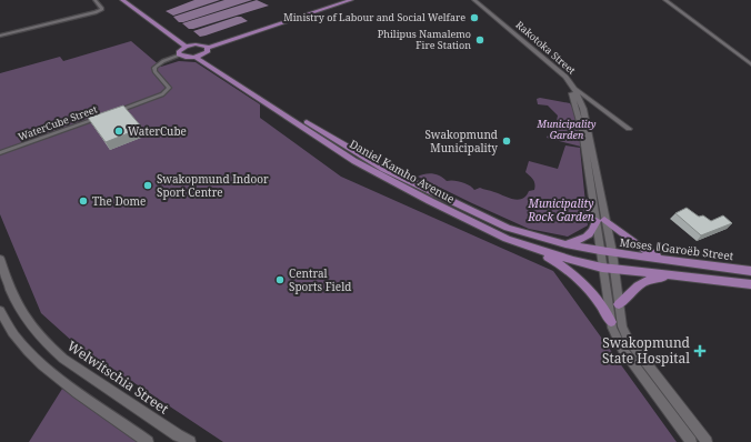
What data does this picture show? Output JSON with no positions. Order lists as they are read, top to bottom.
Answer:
{
  "streets": {
    "main road": ["Daniel Kamho Avenue", "Moses ǁGaroëb Street"],
    "street": ["Rakotoka Street", "WaterCube Street", "Welwitschia Street"]
  },
  "crossings": [
    ["Rakotoka Street", "Daniel Kamho Avenue"],
    ["Rakotoka Street", "Moses ǁGaroëb Street"],
    ["WaterCube Street", "Daniel Kamho Avenue"],
    ["Daniel Kamho Avenue", "Moses ǁGaroëb Street"]
  ],
  "parks": ["Municipality Garden", "Municipality Rock Garden"],
  "places": {
    "other": [
      "Ministry of Labour and Social Welfare",
      "Philipus Namalemo Fire Station",
      "WaterCube",
      "Swakopmund Municipality",
      "Swakopmund Indoor Sport Centre",
      "The Dome",
      "Central Sports Field"
    ],
    "health": ["Swakopmund State Hospital"]
  }
}
